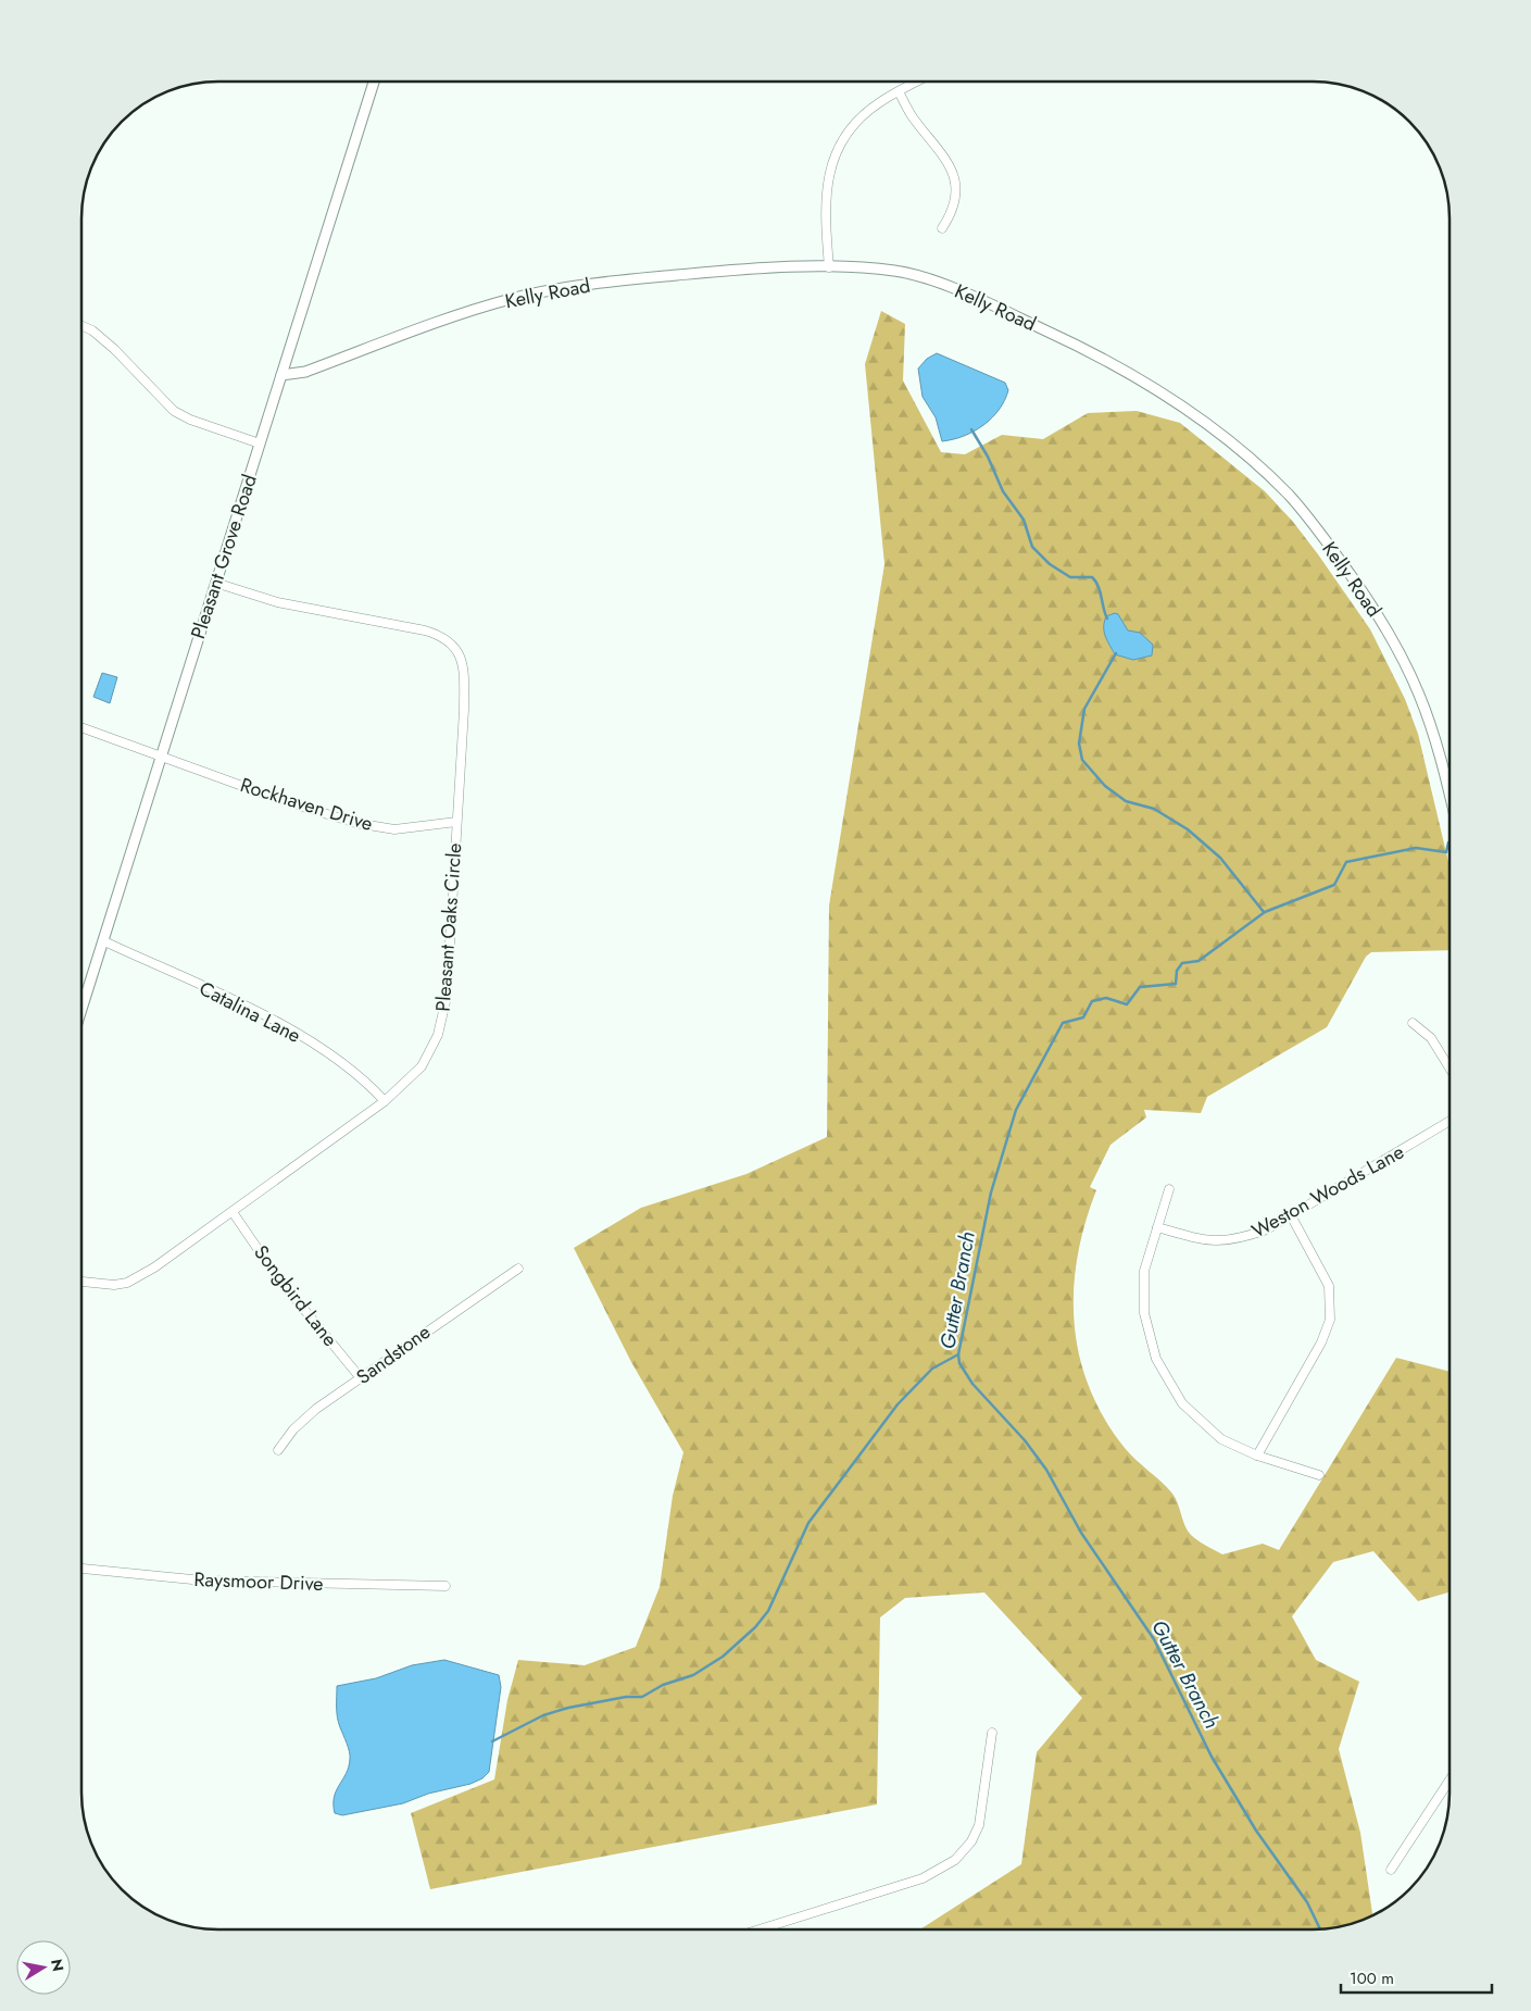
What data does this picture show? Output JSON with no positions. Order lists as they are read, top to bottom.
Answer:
{
  "streets": {
    "street": [
      "Kelly Road",
      "Pleasant Grove Road",
      "Rockhaven Drive",
      "Pleasant Oaks Circle",
      "Catalina Lane",
      "Weston Woods Lane",
      "Songbird Lane",
      "Sandstone",
      "Raysmoor Drive"
    ]
  },
  "crossings": [
    ["Kelly Road", "Pleasant Grove Road"],
    ["Pleasant Grove Road", "Rockhaven Drive"],
    ["Pleasant Grove Road", "Pleasant Oaks Circle"],
    ["Pleasant Grove Road", "Catalina Lane"],
    ["Rockhaven Drive", "Pleasant Oaks Circle"],
    ["Pleasant Oaks Circle", "Catalina Lane"],
    ["Pleasant Oaks Circle", "Songbird Lane"],
    ["Songbird Lane", "Sandstone"]
  ],
  "water": ["Gutter Branch"],
  "scale_bar": "100 m",
  "north": "right"
}
